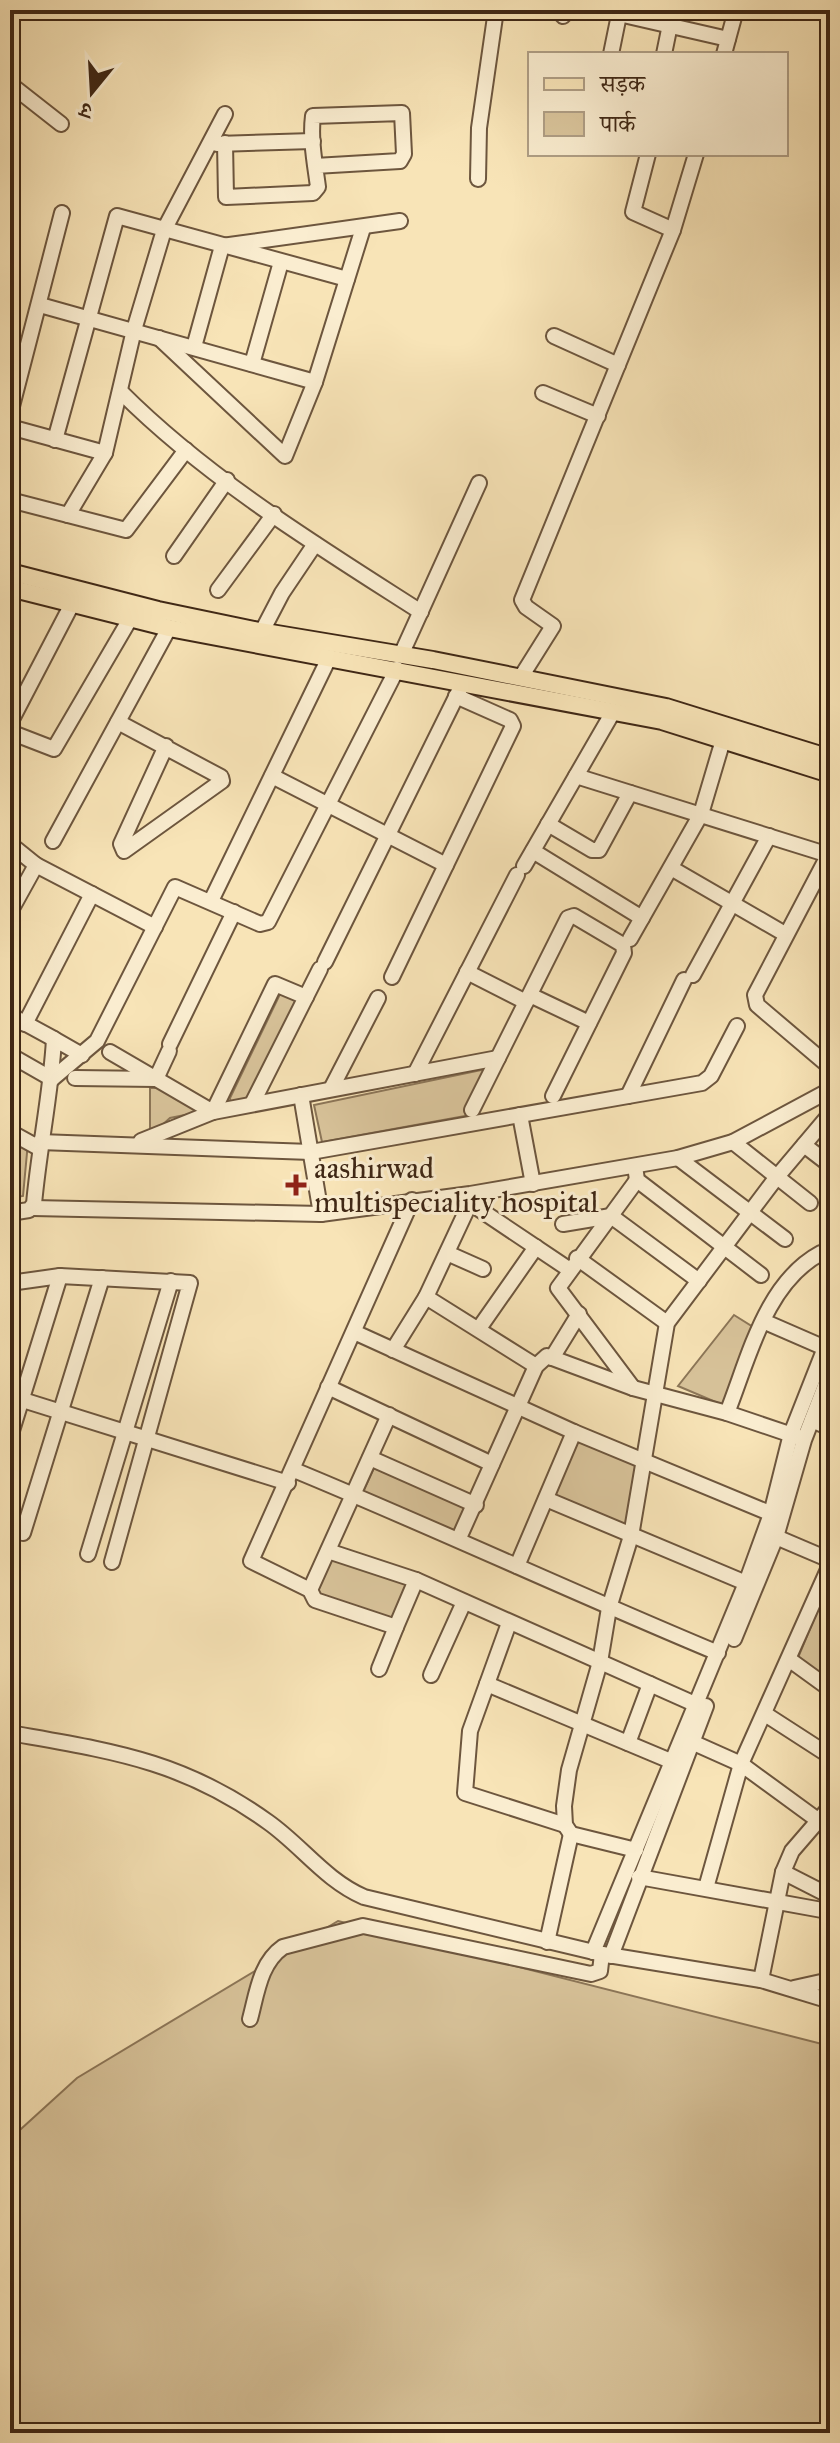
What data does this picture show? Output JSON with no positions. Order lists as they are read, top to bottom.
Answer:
{
  "places": {
    "health": ["aashirwad multispeciality hospital"]
  },
  "legend": ["सड़क", "पार्क"],
  "north": "bottom"
}
